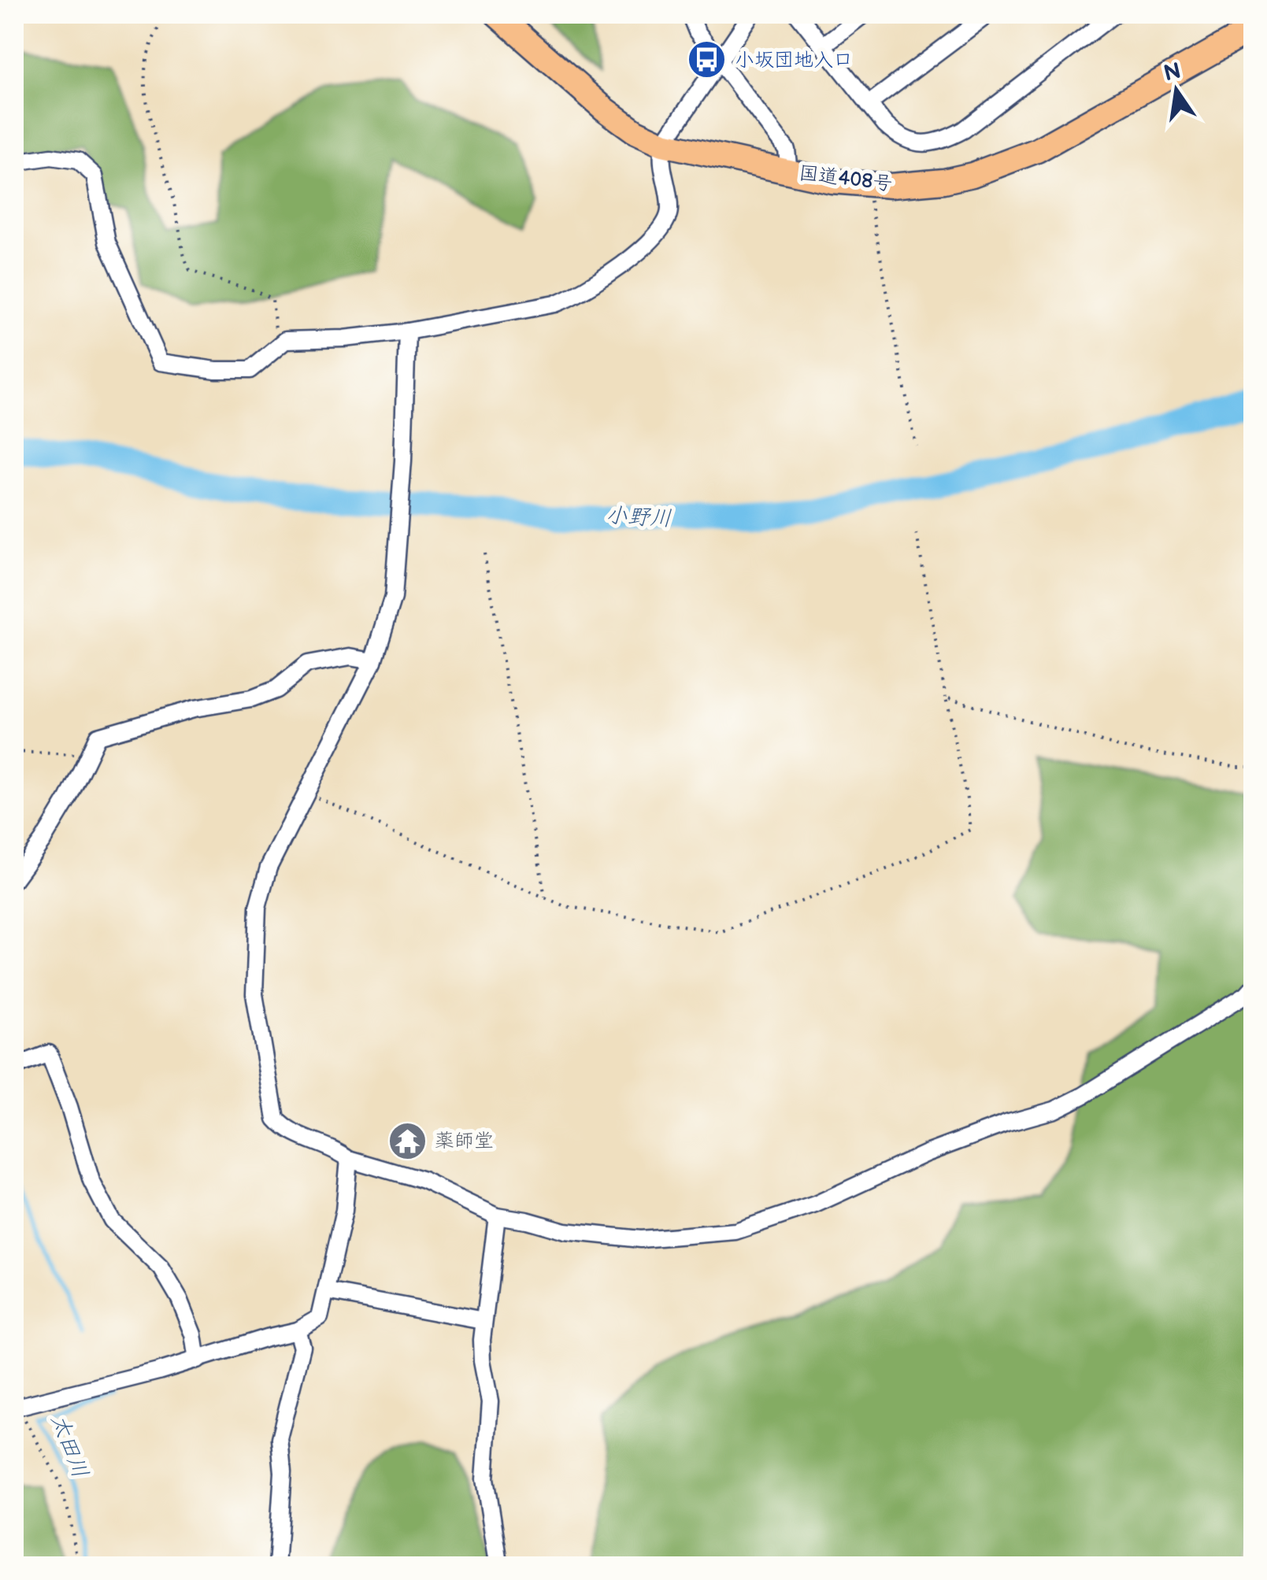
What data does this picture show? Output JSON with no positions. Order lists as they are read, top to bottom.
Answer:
{
  "streets": {
    "highway": ["国道408号"]
  },
  "water": ["小野川", "太田川"],
  "places": {
    "bus stop": ["小坂団地入口"],
    "temple": ["薬師堂"]
  },
  "north": "top"
}
